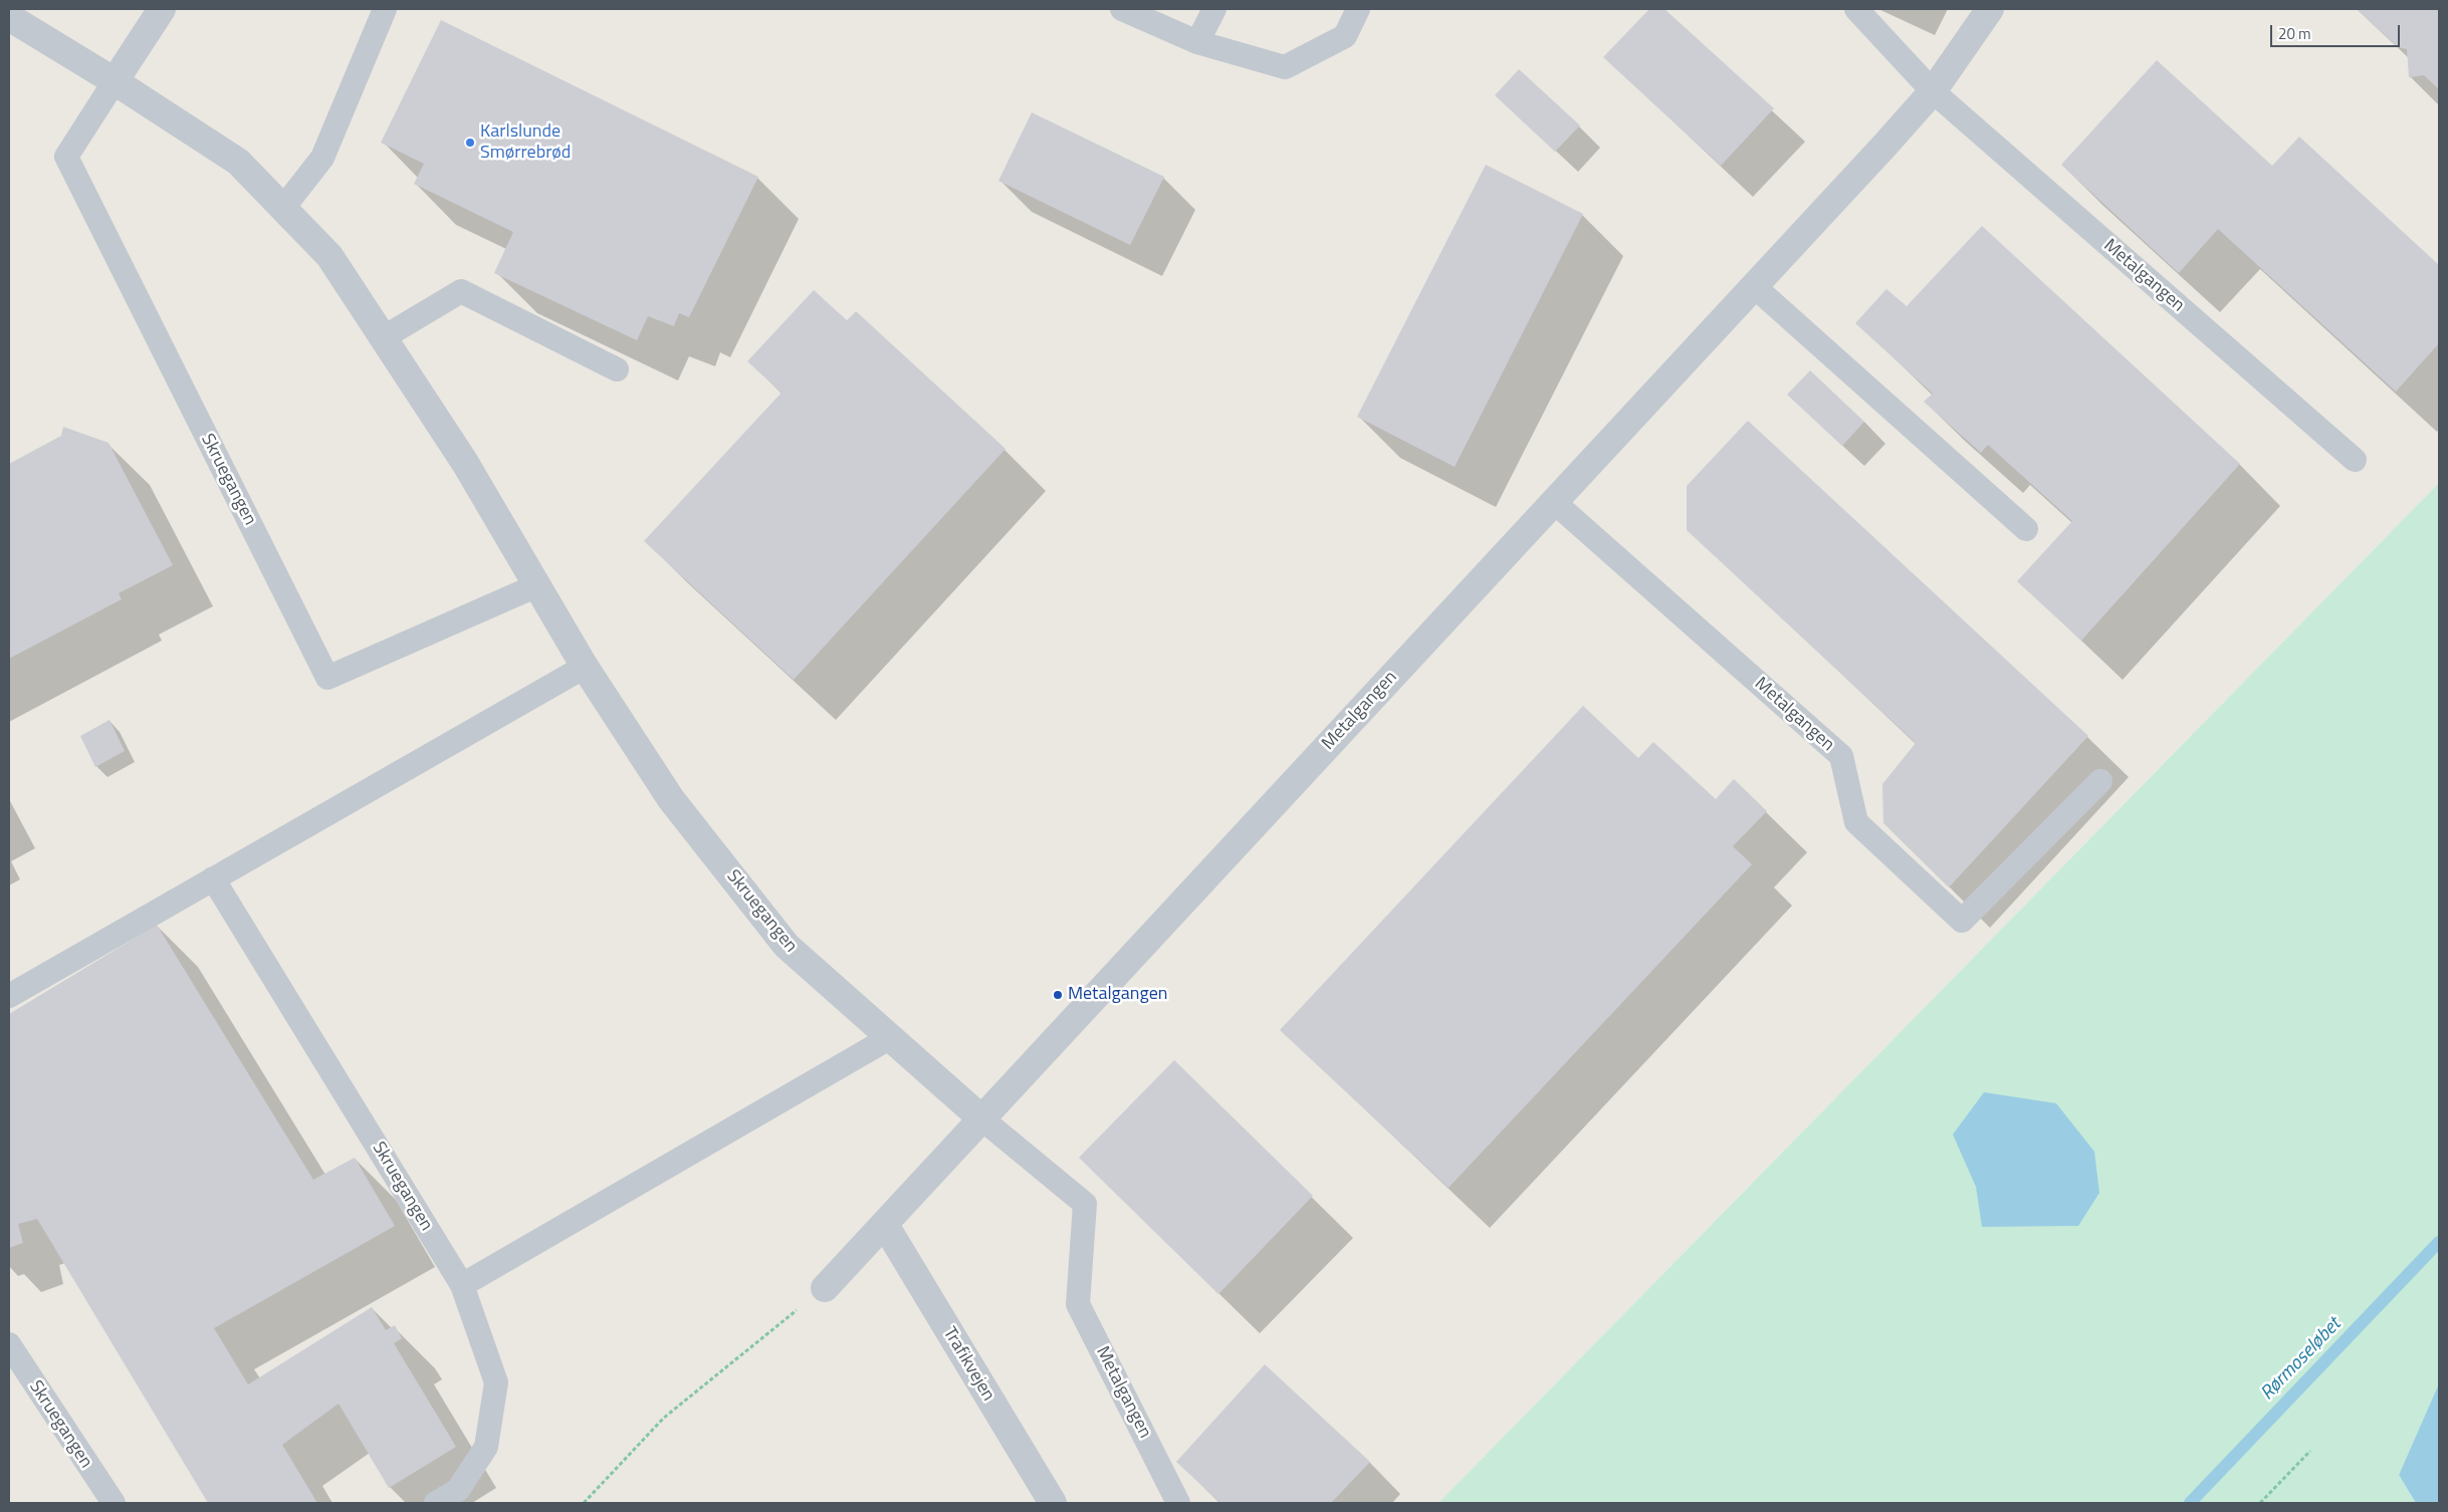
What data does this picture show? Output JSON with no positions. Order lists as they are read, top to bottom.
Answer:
{
  "streets": {
    "street": ["Metalgangen", "Skruegangen", "Trafikvejen"]
  },
  "crossings": [
    ["Metalgangen", "Skruegangen"],
    ["Metalgangen", "Trafikvejen"]
  ],
  "water": ["Rørmoseløbet"],
  "places": ["Karlslunde Smørrebrød", "Metalgangen"],
  "scale_bar": "20 m"
}
